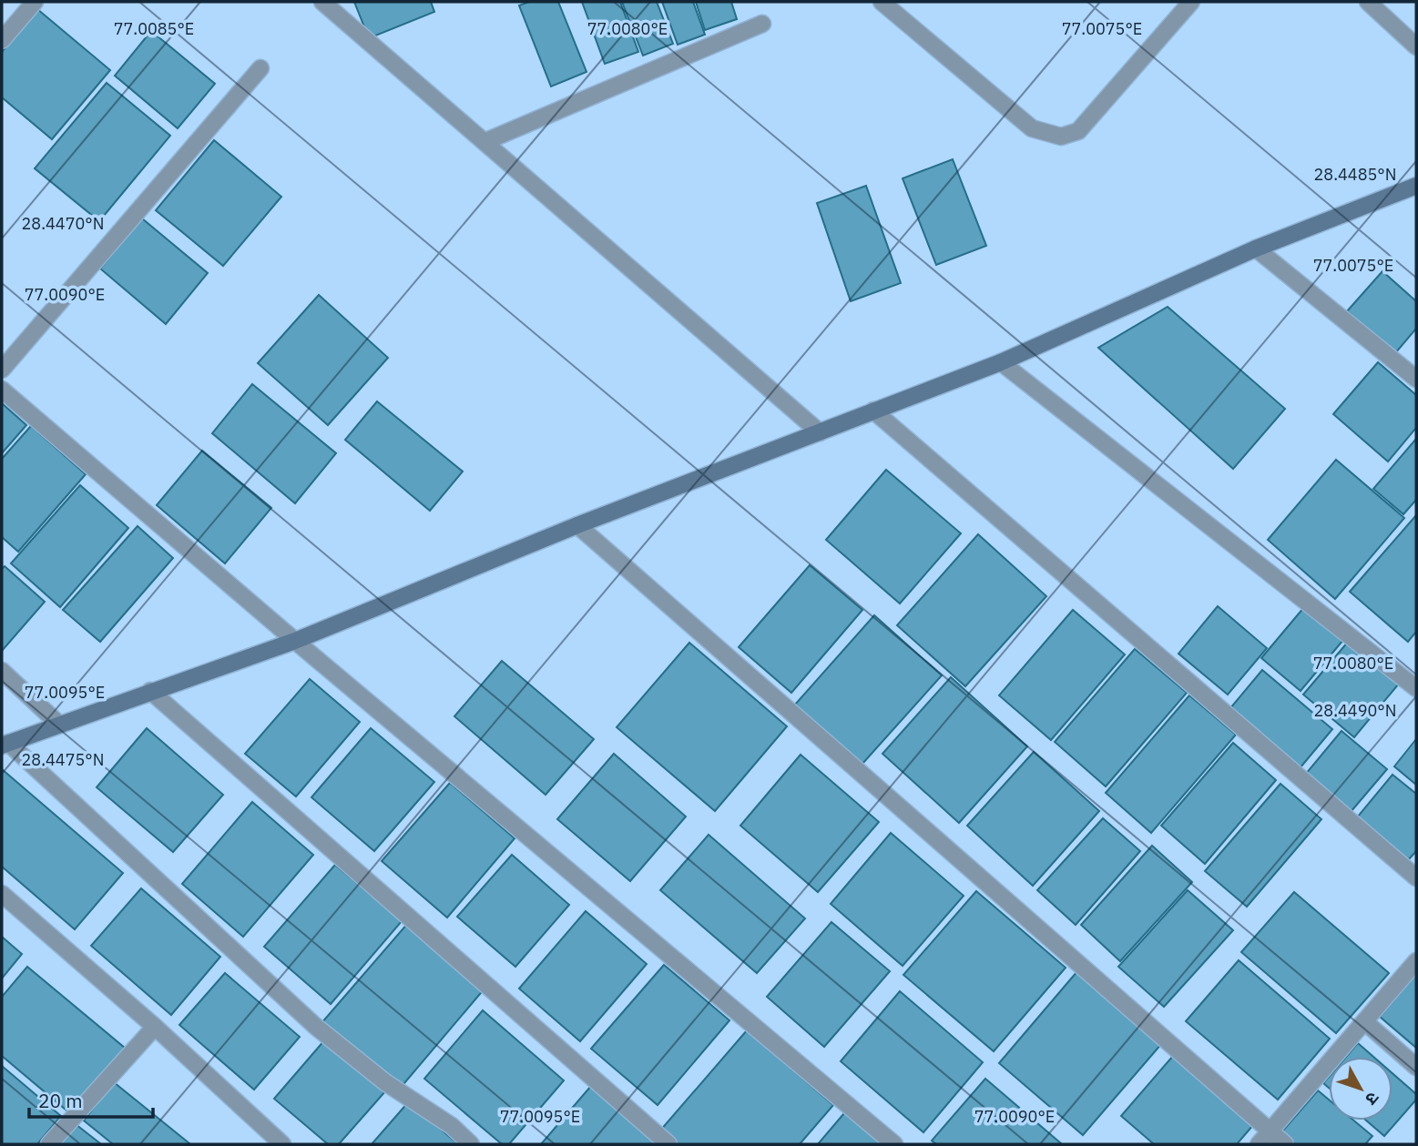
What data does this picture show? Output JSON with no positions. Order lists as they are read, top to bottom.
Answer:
{
  "scale_bar": "20 m",
  "north": "bottom right",
  "coordinates": [
    "77.0085°E",
    "77.0080°E",
    "77.0075°E",
    "28.4485°N",
    "28.4470°N",
    "77.0090°E",
    "77.0095°E",
    "28.4490°N",
    "28.4475°N"
  ]
}
